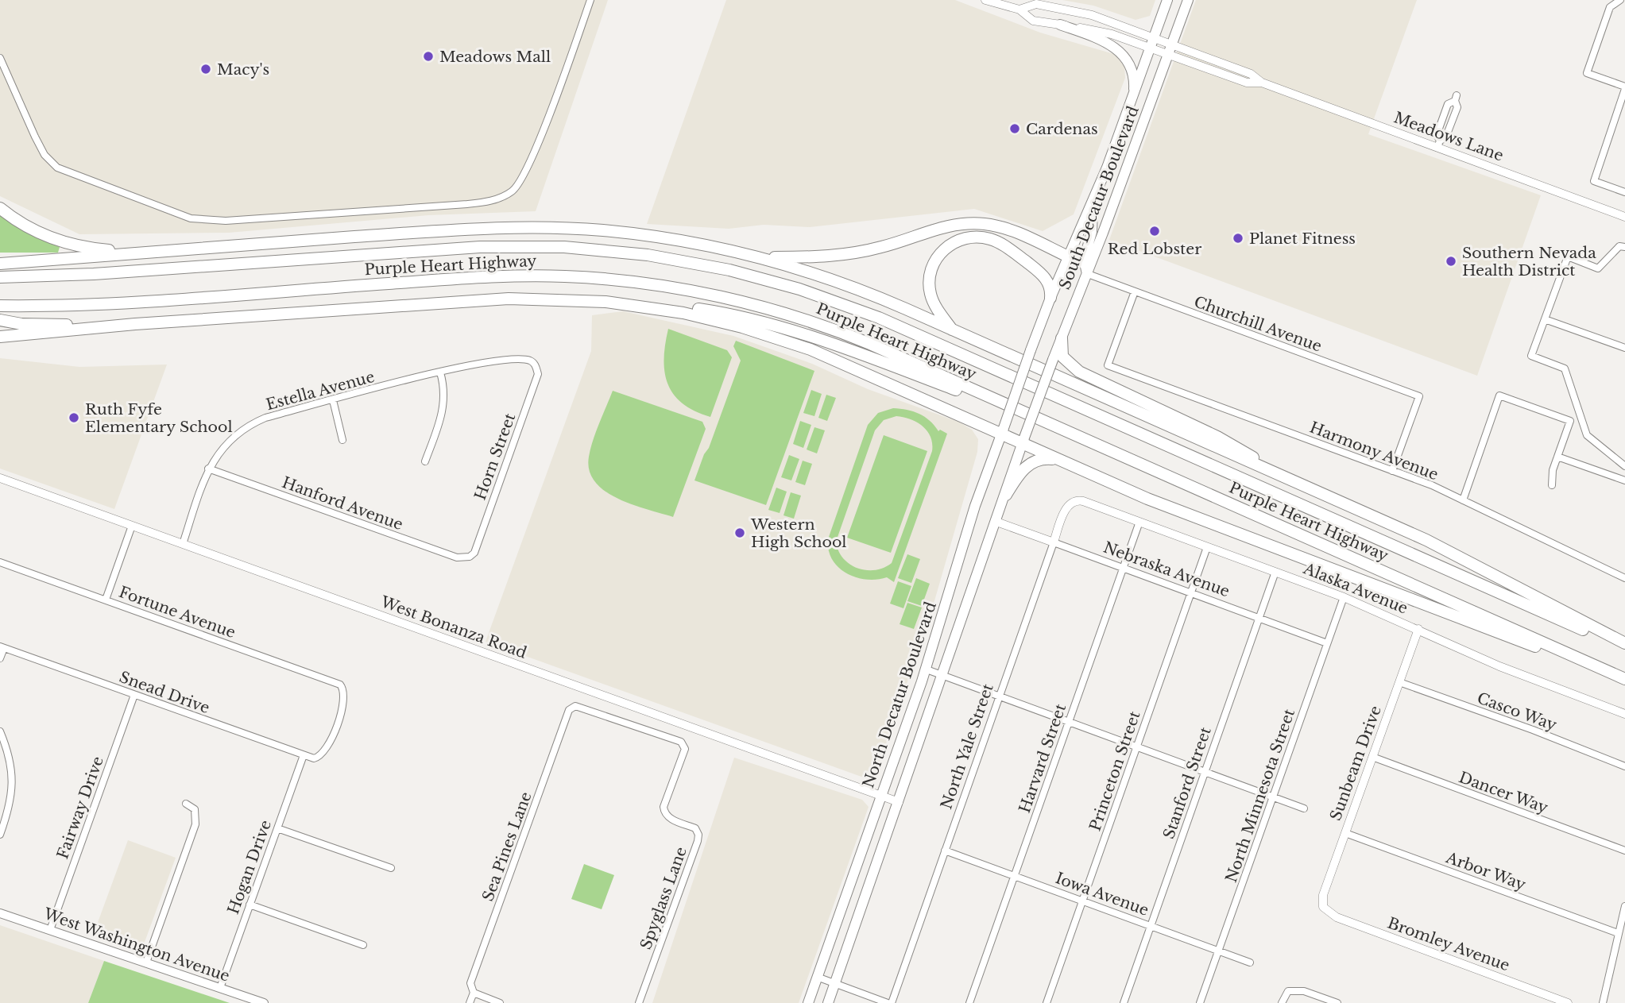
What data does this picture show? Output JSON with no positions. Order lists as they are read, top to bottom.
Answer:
{
  "streets": {
    "highway": ["Purple Heart Highway"],
    "main road": ["South Decatur Boulevard", "North Decatur Boulevard", "West Washington Avenue"],
    "street": [
      "Meadows Lane",
      "Churchill Avenue",
      "Estella Avenue",
      "Harmony Avenue",
      "Horn Street",
      "Hanford Avenue",
      "Nebraska Avenue",
      "Alaska Avenue",
      "Fortune Avenue",
      "West Bonanza Road",
      "Snead Drive",
      "Casco Way",
      "North Yale Street",
      "Harvard Street",
      "Sunbeam Drive",
      "Princeton Street",
      "Stanford Street",
      "Dancer Way",
      "North Minnesota Street",
      "Fairway Drive",
      "Sea Pines Lane",
      "Hogan Drive",
      "Arbor Way",
      "Iowa Avenue",
      "Spyglass Lane",
      "Bromley Avenue"
    ]
  },
  "crossings": [
    ["Meadows Lane", "South Decatur Boulevard"],
    ["South Decatur Boulevard", "Churchill Avenue"],
    ["South Decatur Boulevard", "North Decatur Boulevard"],
    ["Churchill Avenue", "Harmony Avenue"],
    ["Estella Avenue", "Horn Street"],
    ["Estella Avenue", "Hanford Avenue"],
    ["Estella Avenue", "West Bonanza Road"],
    ["Horn Street", "Hanford Avenue"],
    ["Nebraska Avenue", "North Yale Street"],
    ["Nebraska Avenue", "Harvard Street"],
    ["Nebraska Avenue", "Princeton Street"],
    ["Nebraska Avenue", "Stanford Street"],
    ["Nebraska Avenue", "North Minnesota Street"],
    ["Alaska Avenue", "North Yale Street"],
    ["Alaska Avenue", "Harvard Street"],
    ["Alaska Avenue", "Sunbeam Drive"],
    ["Alaska Avenue", "Princeton Street"],
    ["Alaska Avenue", "Stanford Street"],
    ["Alaska Avenue", "North Minnesota Street"],
    ["Fortune Avenue", "Snead Drive"],
    ["West Bonanza Road", "North Decatur Boulevard"],
    ["Snead Drive", "Fairway Drive"],
    ["Snead Drive", "Hogan Drive"],
    ["Casco Way", "Sunbeam Drive"],
    ["North Yale Street", "Iowa Avenue"],
    ["Harvard Street", "Iowa Avenue"],
    ["Sunbeam Drive", "Dancer Way"],
    ["Sunbeam Drive", "Arbor Way"],
    ["Sunbeam Drive", "Bromley Avenue"],
    ["Princeton Street", "Iowa Avenue"],
    ["Stanford Street", "Iowa Avenue"],
    ["North Minnesota Street", "Iowa Avenue"],
    ["Fairway Drive", "West Washington Avenue"],
    ["Sea Pines Lane", "Spyglass Lane"],
    ["Hogan Drive", "West Washington Avenue"]
  ],
  "places": [
    "Meadows Mall",
    "Macy's",
    "Cardenas",
    "Red Lobster",
    "Planet Fitness",
    "Southern Nevada Health District",
    "Ruth Fyfe Elementary School",
    "Western High School"
  ]
}
